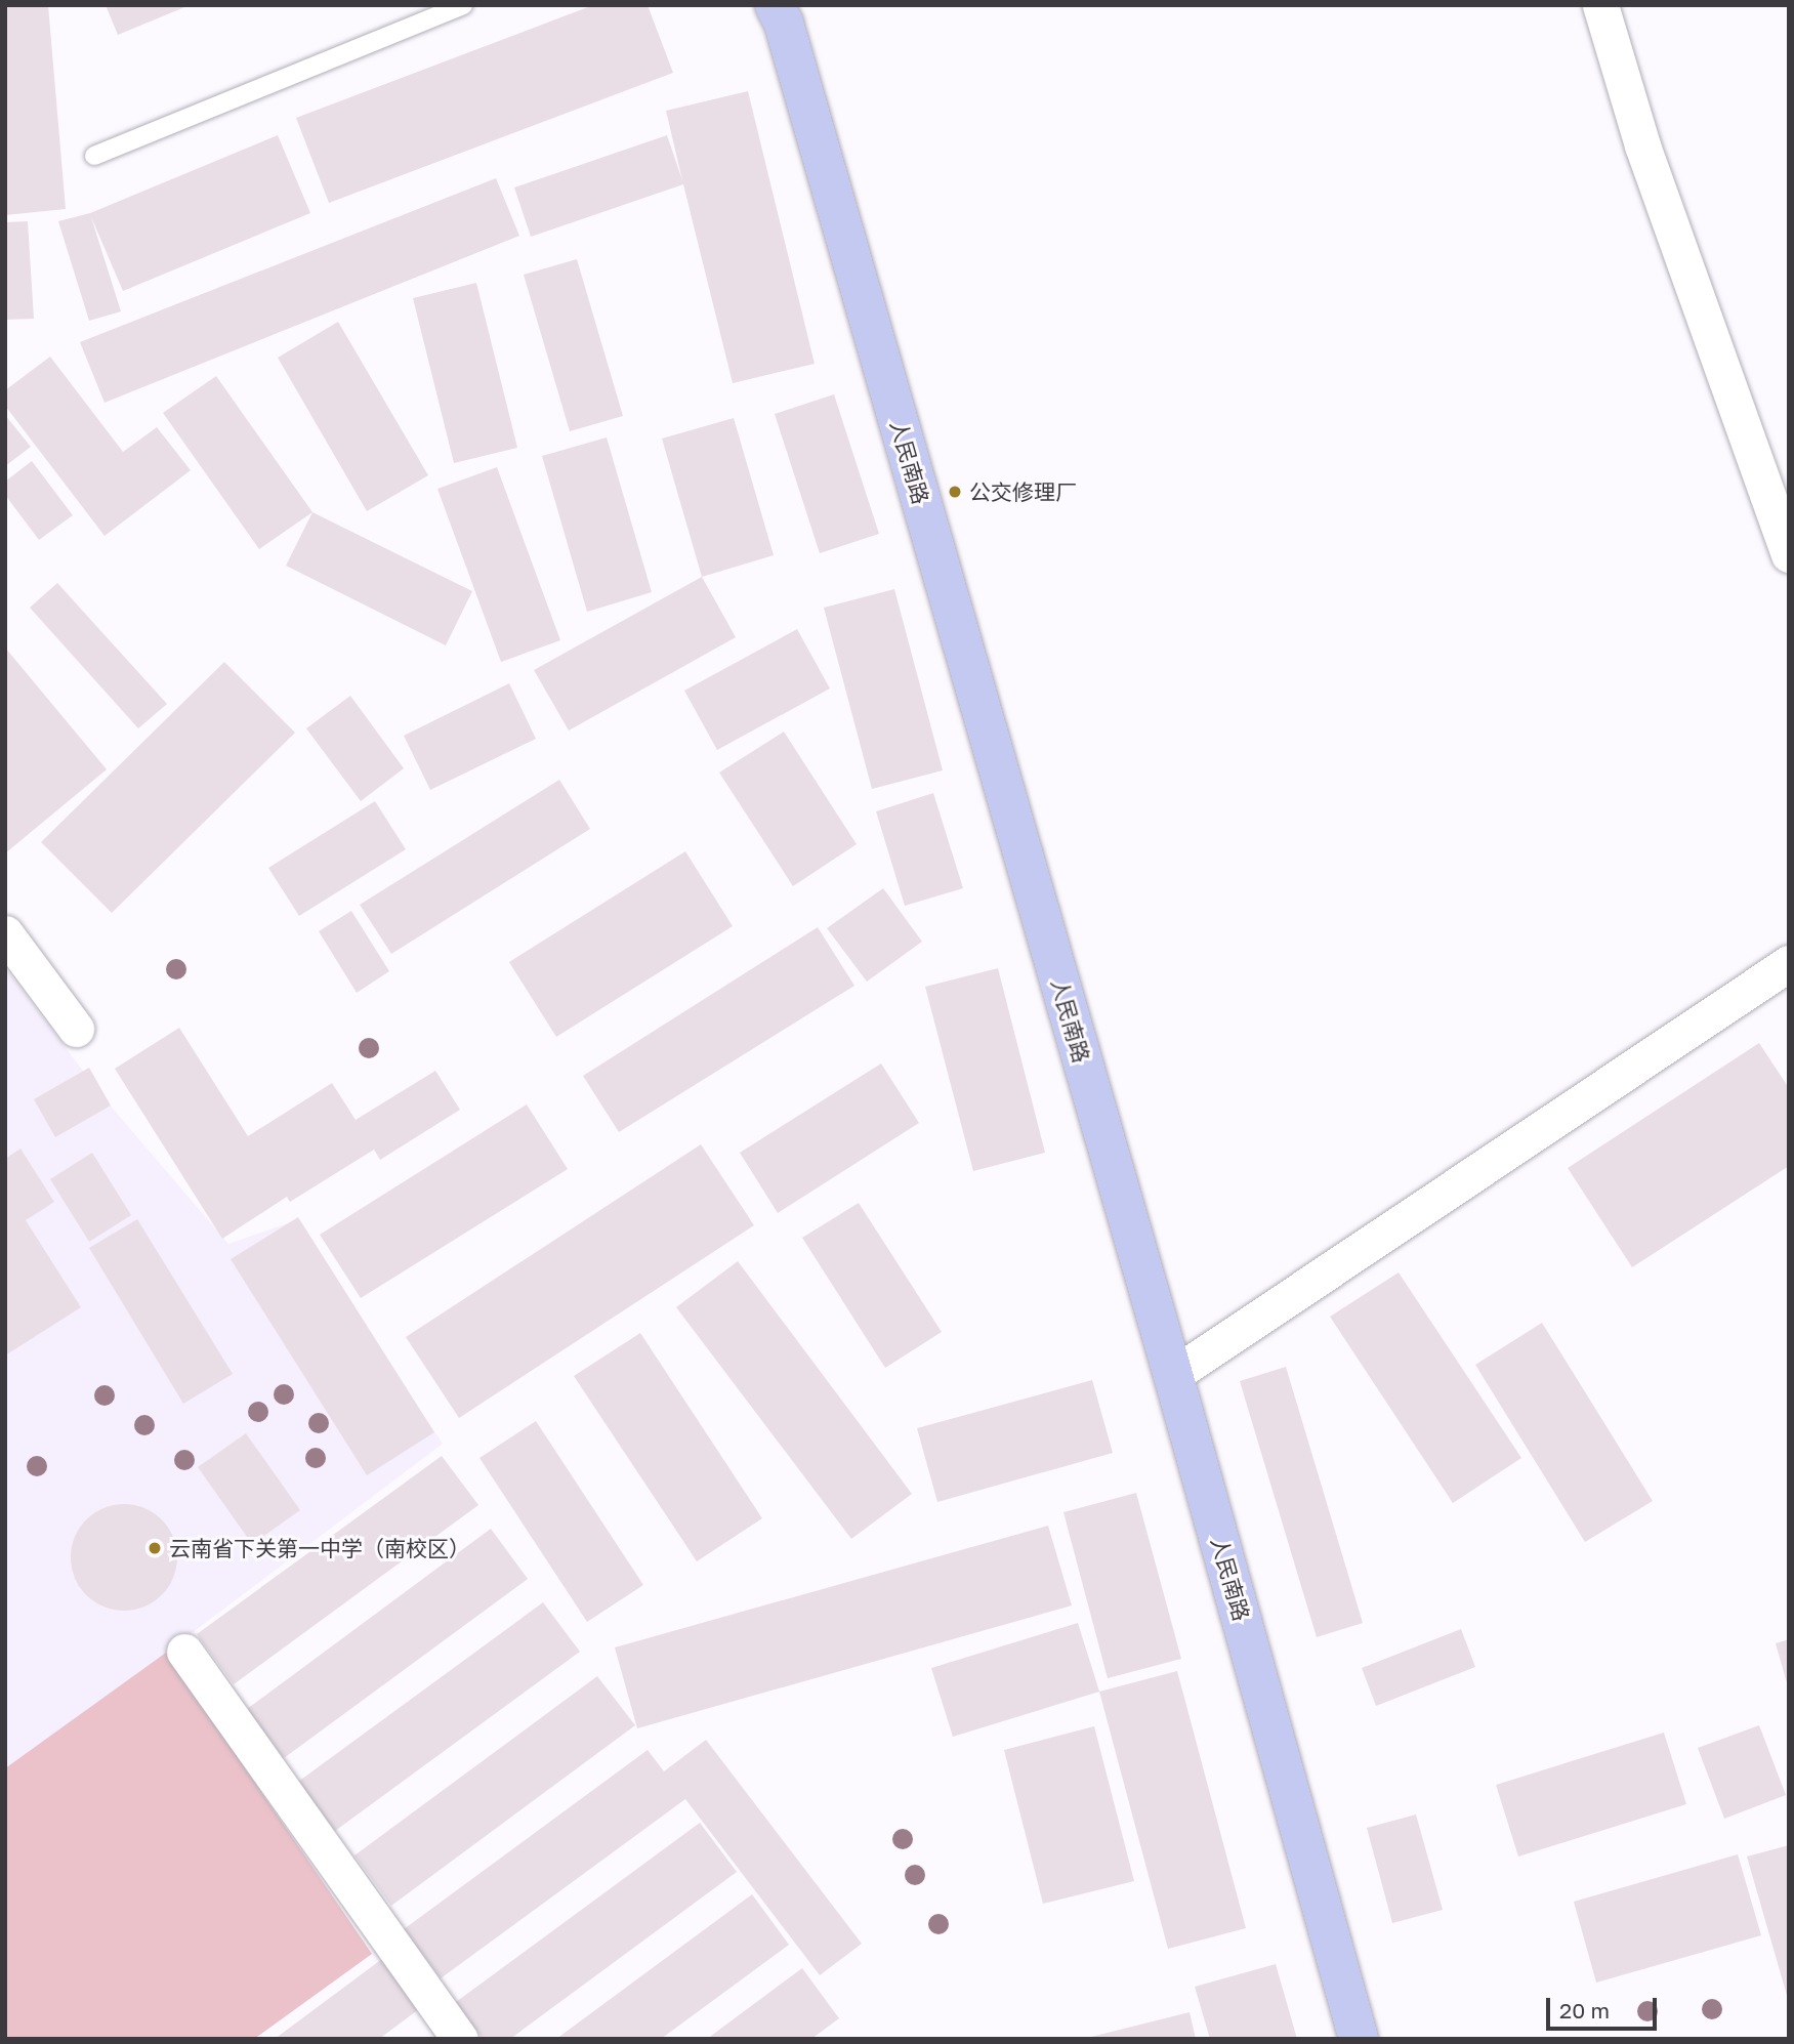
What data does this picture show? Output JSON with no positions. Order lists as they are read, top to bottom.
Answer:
{
  "streets": {
    "main road": ["人民南路"]
  },
  "places": ["公交修理厂", "云南省下关第一中学（南校区）"],
  "scale_bar": "20 m"
}
